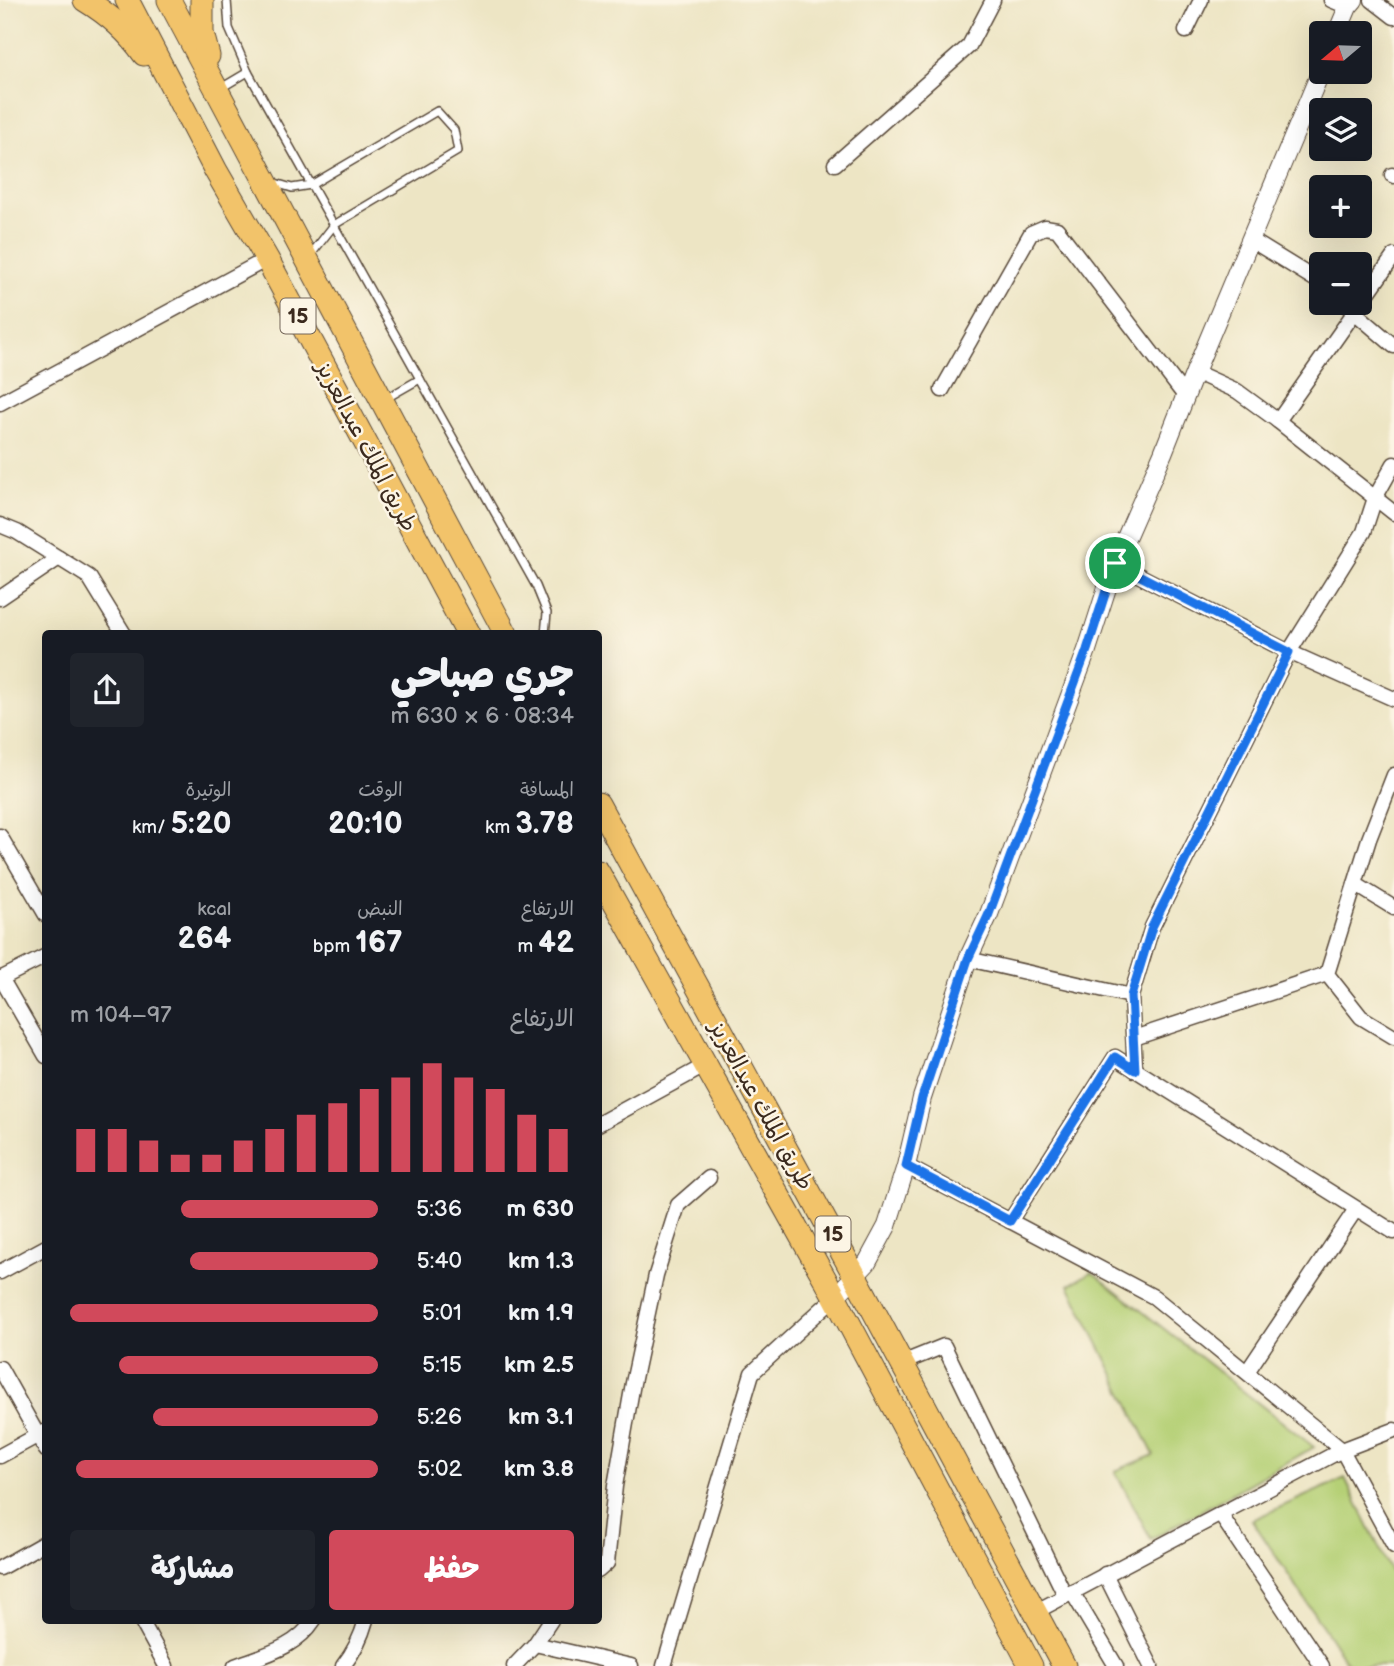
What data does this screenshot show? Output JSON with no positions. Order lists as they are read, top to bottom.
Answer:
{
  "streets": {
    "highway": ["15", "طريق الملك عبدالعزيز"]
  },
  "north": "left",
  "page": {
    "map_buttons": ["+", "−"],
    "heading": ["جري صباحي", "08:34 · 6 × 630 m"],
    "stats": [
      ["المسافة", "3.78 km"],
      ["الوقت", "20:10"],
      ["الوتيرة", "5:20 /km"],
      ["الارتفاع", "42 m"],
      ["النبض", "167 bpm"],
      ["kcal", "264"]
    ],
    "chart": ["الارتفاع", "97–104 m"],
    "list": [
      {
        "name": "630 m",
        "note": "5:36"
      },
      {
        "name": "1.3 km",
        "note": "5:40"
      },
      {
        "name": "1.9 km",
        "note": "5:01"
      },
      {
        "name": "2.5 km",
        "note": "5:15"
      },
      {
        "name": "3.1 km",
        "note": "5:26"
      },
      {
        "name": "3.8 km",
        "note": "5:02"
      }
    ],
    "buttons": ["حفظ", "مشاركة"]
  }
}
